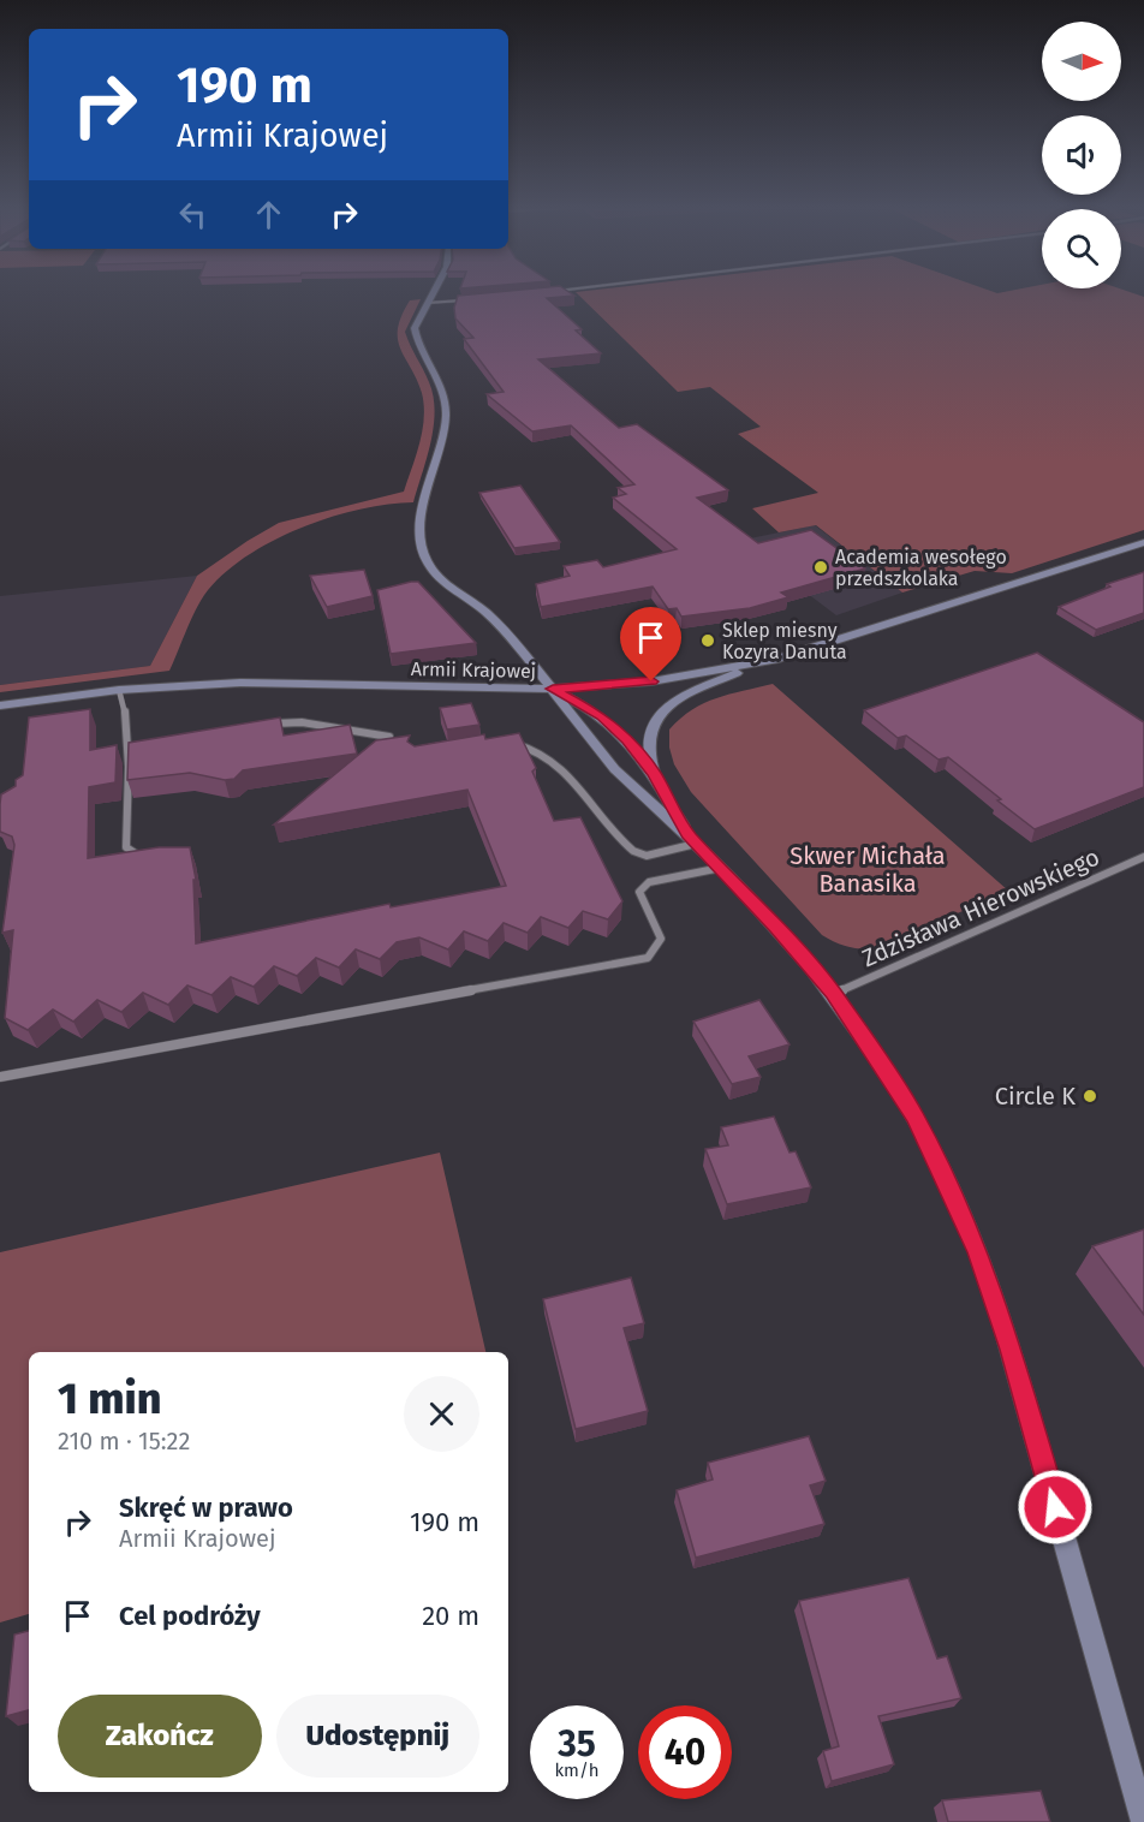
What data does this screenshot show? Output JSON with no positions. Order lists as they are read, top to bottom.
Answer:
{
  "streets": {
    "street": ["Armii Krajowej", "Zdzisława Hierowskiego"]
  },
  "parks": ["Skwer Michała Banasika"],
  "places": ["Academia wesołego przedszkolaka", "Sklep miesny Kozyra Danuta", "Circle K"],
  "north": "right",
  "page": {
    "turn": ["190 m", "Armii Krajowej"],
    "heading": ["1 min", "210 m · 15:22"],
    "list": [
      {
        "name": "Skręć w prawo",
        "note": "Armii Krajowej",
        "value": "190 m"
      },
      {
        "name": "Cel podróży",
        "value": "20 m"
      }
    ],
    "buttons": ["Zakończ", "Udostępnij"],
    "speed": "35 km/h",
    "limit": "40"
  }
}
